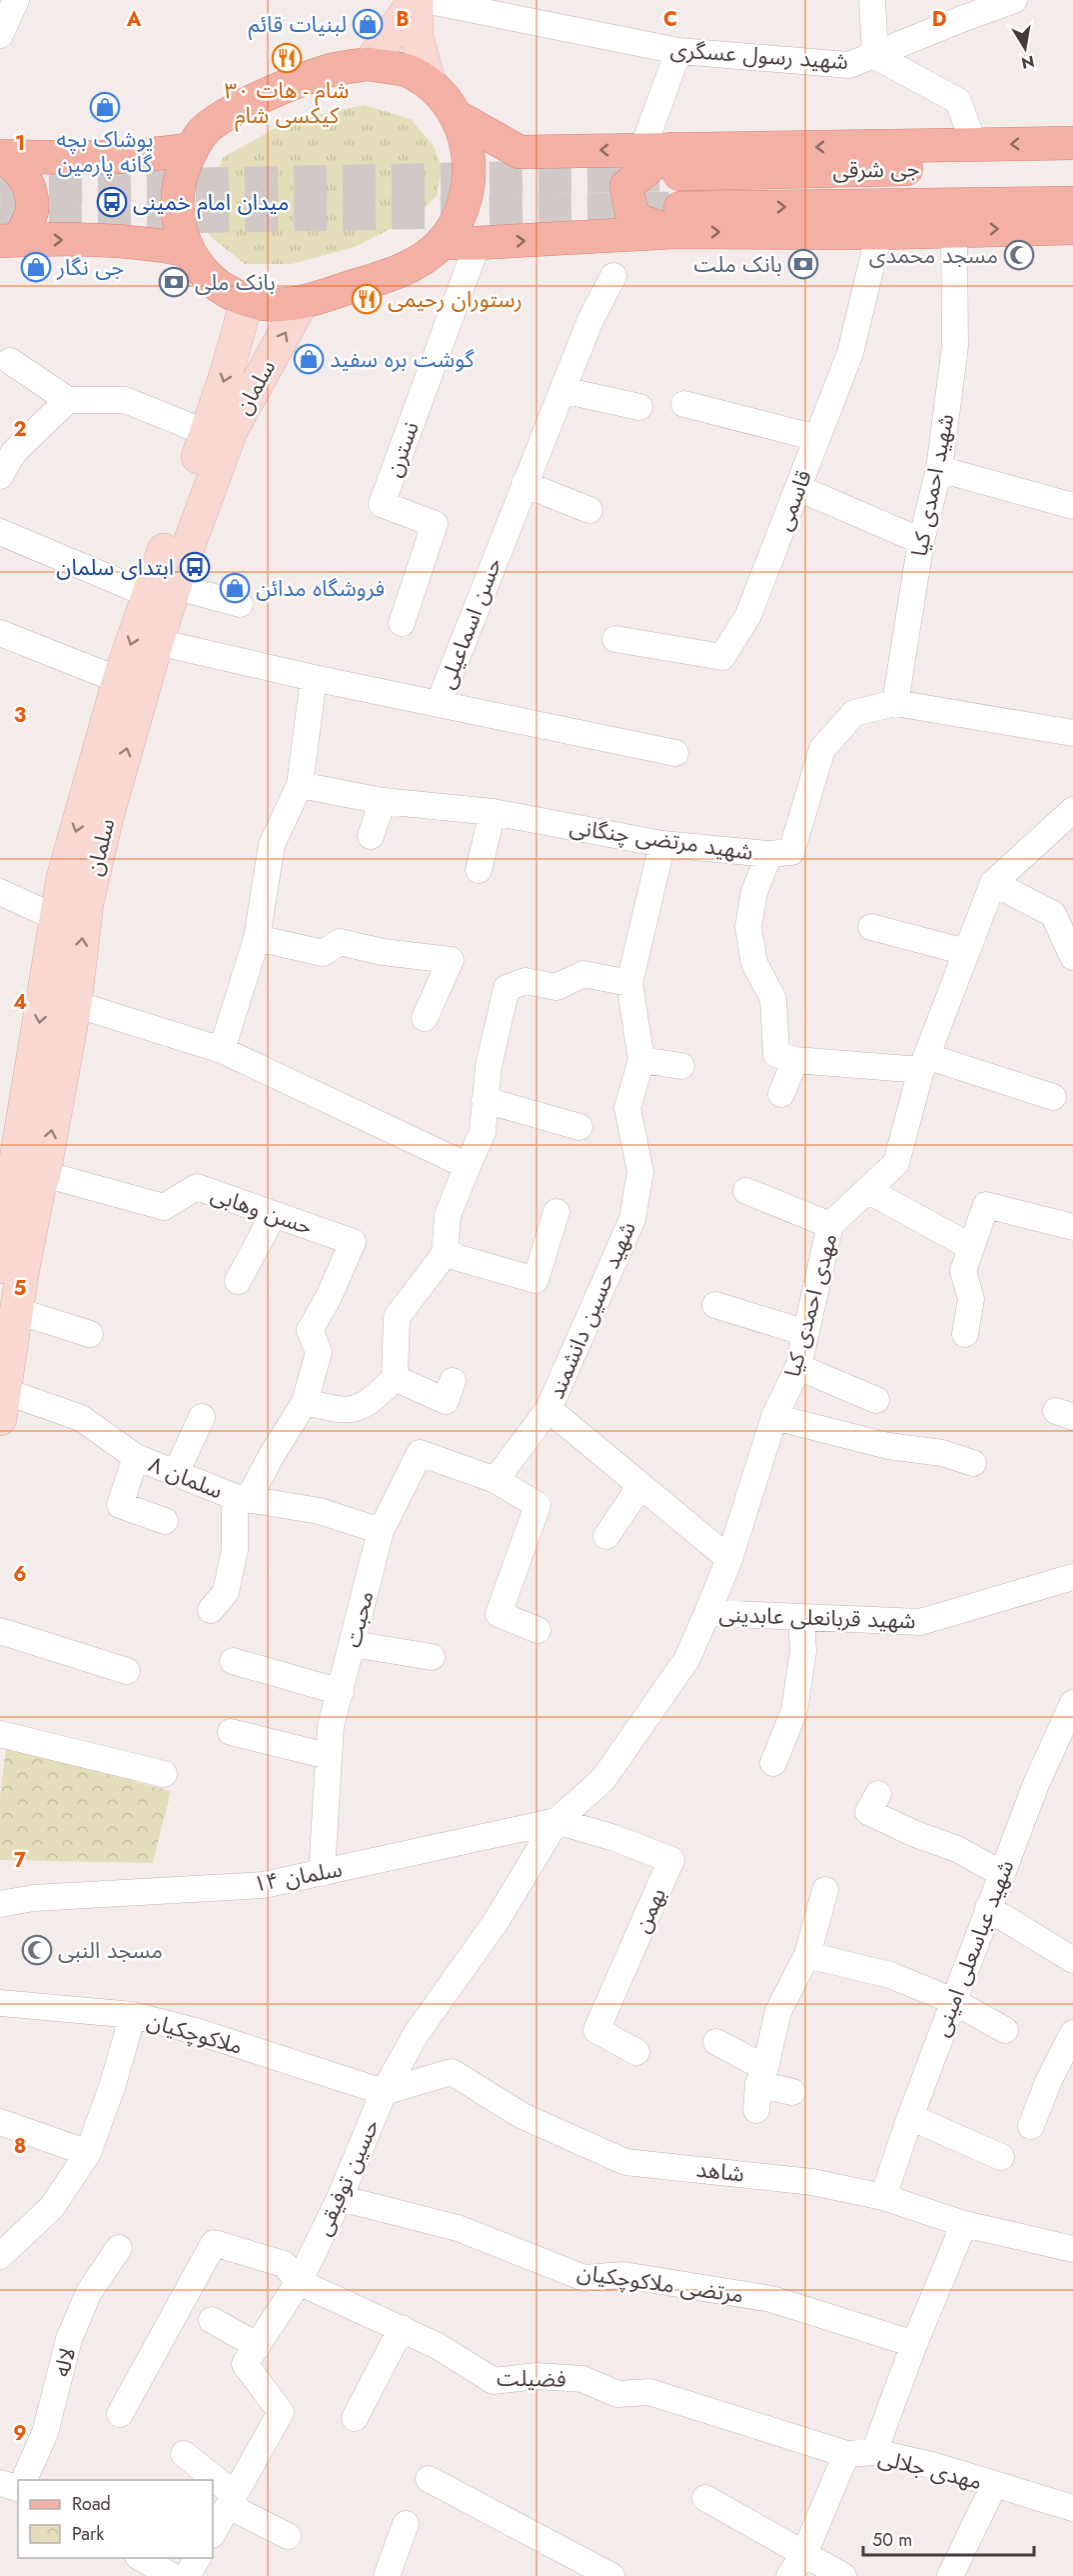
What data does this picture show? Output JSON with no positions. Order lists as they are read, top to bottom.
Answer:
{
  "streets": {
    "main road": ["جی شرقی", "سلمان"],
    "street": [
      "شهید رسول عسگری",
      "نسترن",
      "شهید احمدی کیا",
      "قاسمی",
      "حسن اسماعیلی",
      "شهید مرتضی چنگانی",
      "حسن وهابی",
      "مهدی احمدی کیا",
      "شهید حسین دانشمند",
      "سلمان ۸",
      "شهید قربانعلی عابدینی",
      "محبت",
      "سلمان ۱۴",
      "بهمن",
      "شهید عباسعلی امینی",
      "ملاکوچکیان",
      "شاهد",
      "حسین توفیقی",
      "مرتضی ملاکوچکیان",
      "لاله",
      "فضیلت",
      "مهدی جلالی"
    ]
  },
  "crossings": [
    ["سلمان", "حسن اسماعیلی"],
    ["سلمان", "حسن وهابی"],
    ["سلمان", "سلمان ۸"],
    ["شهید احمدی کیا", "شهید مرتضی چنگانی"],
    ["شهید مرتضی چنگانی", "شهید حسین دانشمند"],
    ["مهدی احمدی کیا", "شهید قربانعلی عابدینی"],
    ["شهید حسین دانشمند", "محبت"],
    ["سلمان ۸", "محبت"],
    ["شهید قربانعلی عابدینی", "سلمان ۱۴"],
    ["شهید قربانعلی عابدینی", "بهمن"],
    ["شهید قربانعلی عابدینی", "حسین توفیقی"],
    ["محبت", "سلمان ۱۴"],
    ["سلمان ۱۴", "بهمن"],
    ["سلمان ۱۴", "حسین توفیقی"],
    ["بهمن", "حسین توفیقی"],
    ["شهید عباسعلی امینی", "شاهد"],
    ["ملاکوچکیان", "شاهد"],
    ["ملاکوچکیان", "حسین توفیقی"],
    ["شاهد", "حسین توفیقی"],
    ["حسین توفیقی", "مرتضی ملاکوچکیان"],
    ["حسین توفیقی", "فضیلت"],
    ["فضیلت", "مهدی جلالی"]
  ],
  "places": {
    "shop": [
      "لبنیات قائم",
      "پوشاک بچه گانه پارمین",
      "جی نگار",
      "گوشت بره سفید",
      "فروشگاه مدائن"
    ],
    "restaurant": ["۳۰ شام - هات کیکسی شام", "رستوران رحیمی"],
    "bus stop": ["میدان امام خمینی", "ابتدای سلمان"],
    "mosque": ["مسجد محمدی", "مسجد النبی"],
    "bank": ["بانک ملت", "بانک ملی"]
  },
  "legend": ["Road", "Park"],
  "scale_bar": "50 m",
  "north": "bottom",
  "grid": {
    "columns": [
      "A",
      "B",
      "C",
      "D"
    ],
    "rows": [
      "1",
      "2",
      "3",
      "4",
      "5",
      "6",
      "7",
      "8",
      "9"
    ]
  }
}
